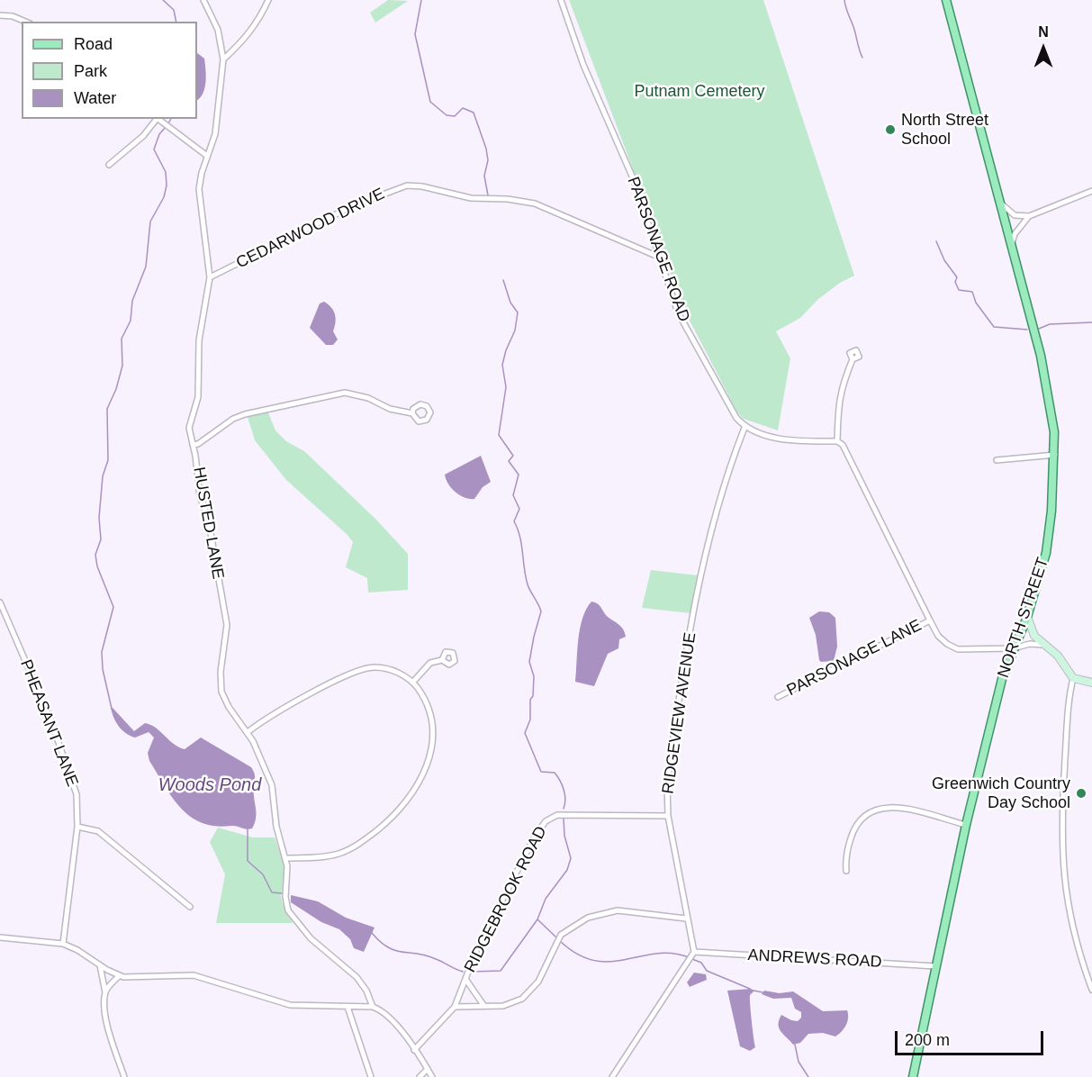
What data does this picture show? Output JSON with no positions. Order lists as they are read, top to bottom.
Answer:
{
  "streets": {
    "main road": ["NORTH STREET"],
    "street": [
      "CEDARWOOD DRIVE",
      "PARSONAGE ROAD",
      "HUSTED LANE",
      "PARSONAGE LANE",
      "RIDGEVIEW AVENUE",
      "PHEASANT LANE",
      "RIDGEBROOK ROAD",
      "ANDREWS ROAD"
    ]
  },
  "crossings": [
    ["CEDARWOOD DRIVE", "PARSONAGE ROAD"],
    ["CEDARWOOD DRIVE", "HUSTED LANE"],
    ["PARSONAGE ROAD", "RIDGEVIEW AVENUE"],
    ["NORTH STREET", "ANDREWS ROAD"],
    ["RIDGEVIEW AVENUE", "RIDGEBROOK ROAD"],
    ["RIDGEVIEW AVENUE", "ANDREWS ROAD"]
  ],
  "water": ["Woods Pond"],
  "parks": ["Putnam Cemetery"],
  "places": ["North Street School", "Greenwich Country Day School"],
  "legend": ["Road", "Park", "Water"],
  "scale_bar": "200 m",
  "north": "top"
}
